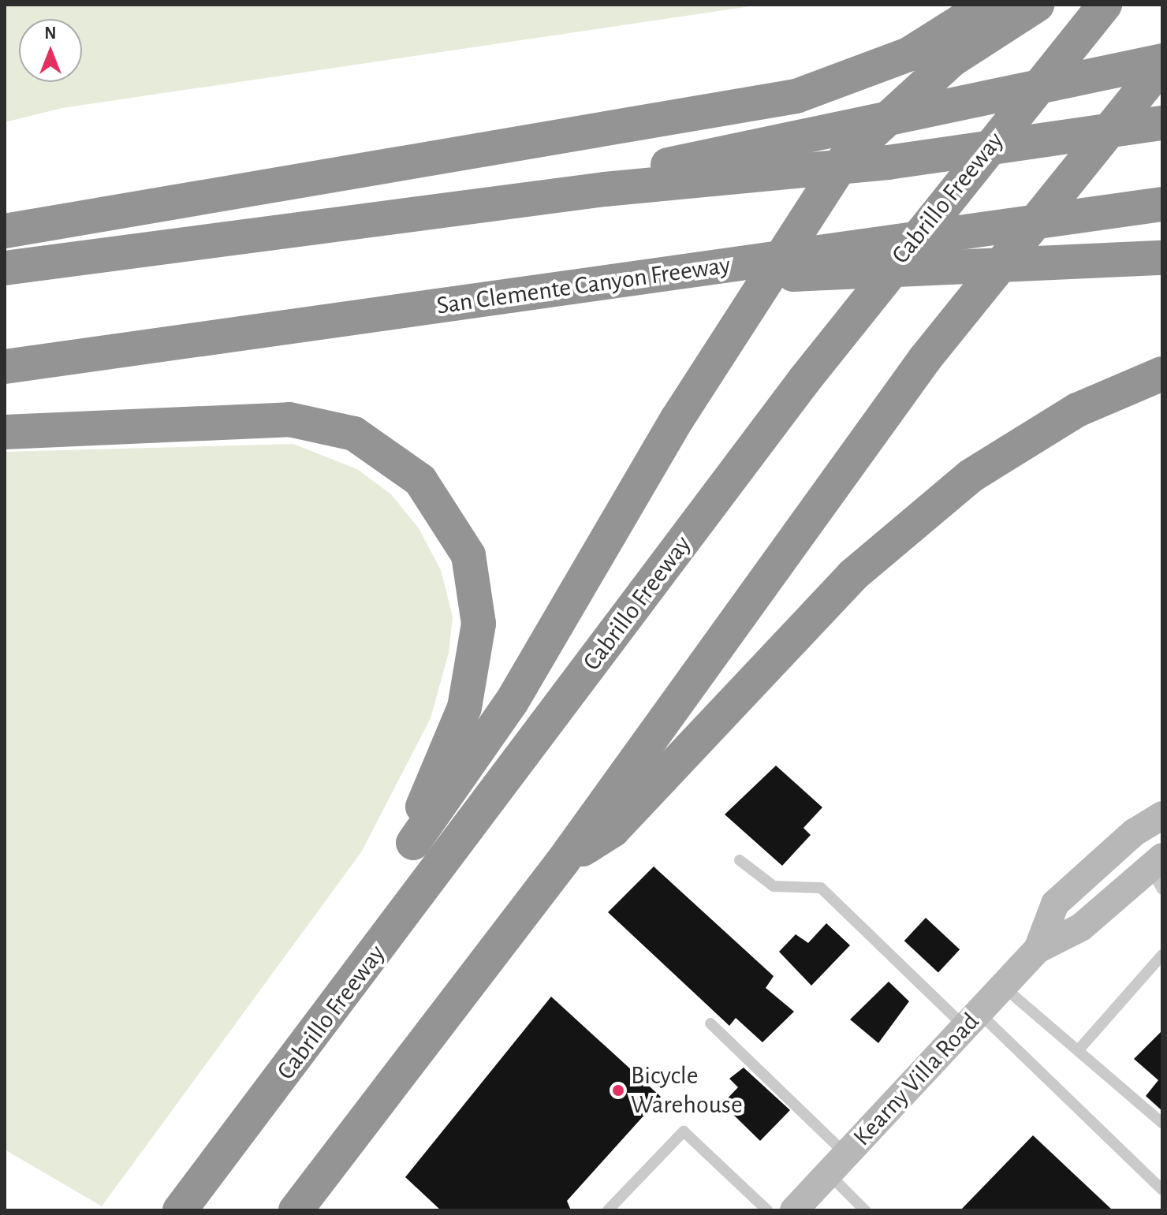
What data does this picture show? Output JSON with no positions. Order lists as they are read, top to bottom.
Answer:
{
  "streets": {
    "highway": ["Cabrillo Freeway", "San Clemente Canyon Freeway"],
    "main road": ["Kearny Villa Road"]
  },
  "places": ["Bicycle Warehouse"],
  "north": "top"
}
